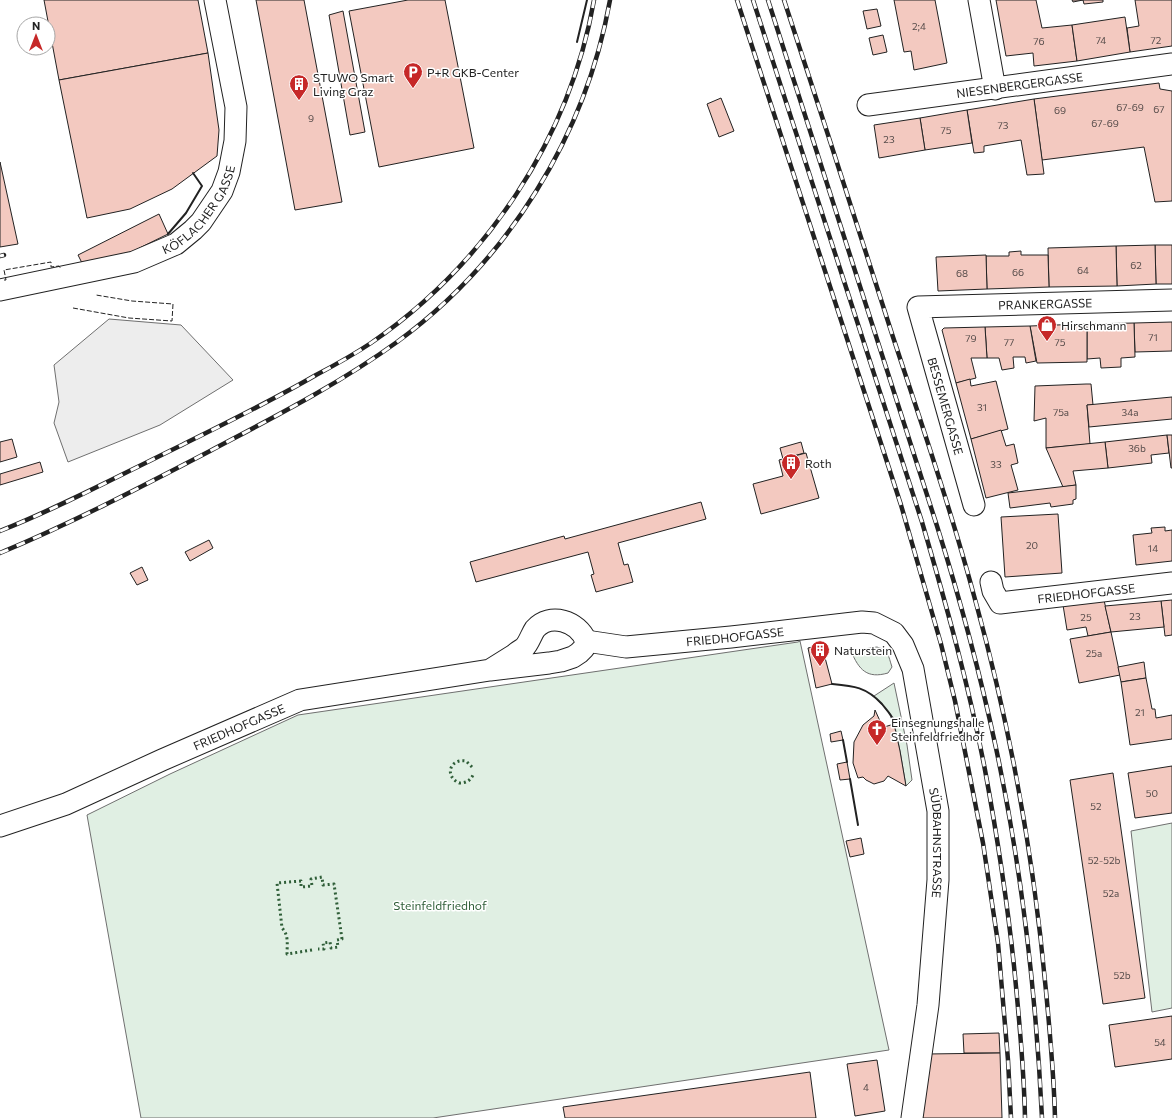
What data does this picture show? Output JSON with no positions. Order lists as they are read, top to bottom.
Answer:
{
  "streets": {
    "street": [
      "NIESENBERGERGASSE",
      "KÖFLACHER GASSE",
      "PRANKERGASSE",
      "BESSEMERGASSE",
      "FRIEDHOFGASSE",
      "SÜDBAHNSTRASSE"
    ]
  },
  "crossings": [
    ["PRANKERGASSE", "BESSEMERGASSE"],
    ["FRIEDHOFGASSE", "SÜDBAHNSTRASSE"]
  ],
  "parks": ["Steinfeldfriedhof"],
  "places": {
    "parking": ["P+R GKB-Center"],
    "building": ["STUWO Smart Living Graz", "Roth", "Naturstein"],
    "shop": ["Hirschmann"],
    "church": ["Einsegnungshalle Steinfeldfriedhof"]
  },
  "house_numbers": [
    "2;4",
    "74",
    "72",
    "76",
    "67-69",
    "67",
    "69",
    "9",
    "67-69",
    "73",
    "75",
    "23",
    "62",
    "64",
    "66",
    "68",
    "71",
    "79",
    "77",
    "75",
    "31",
    "75a",
    "34a",
    "36b",
    "33",
    "20",
    "14",
    "23",
    "25",
    "25a",
    "21",
    "50",
    "52",
    "52-52b",
    "52a",
    "52b",
    "54",
    "4"
  ],
  "north": "top"
}
